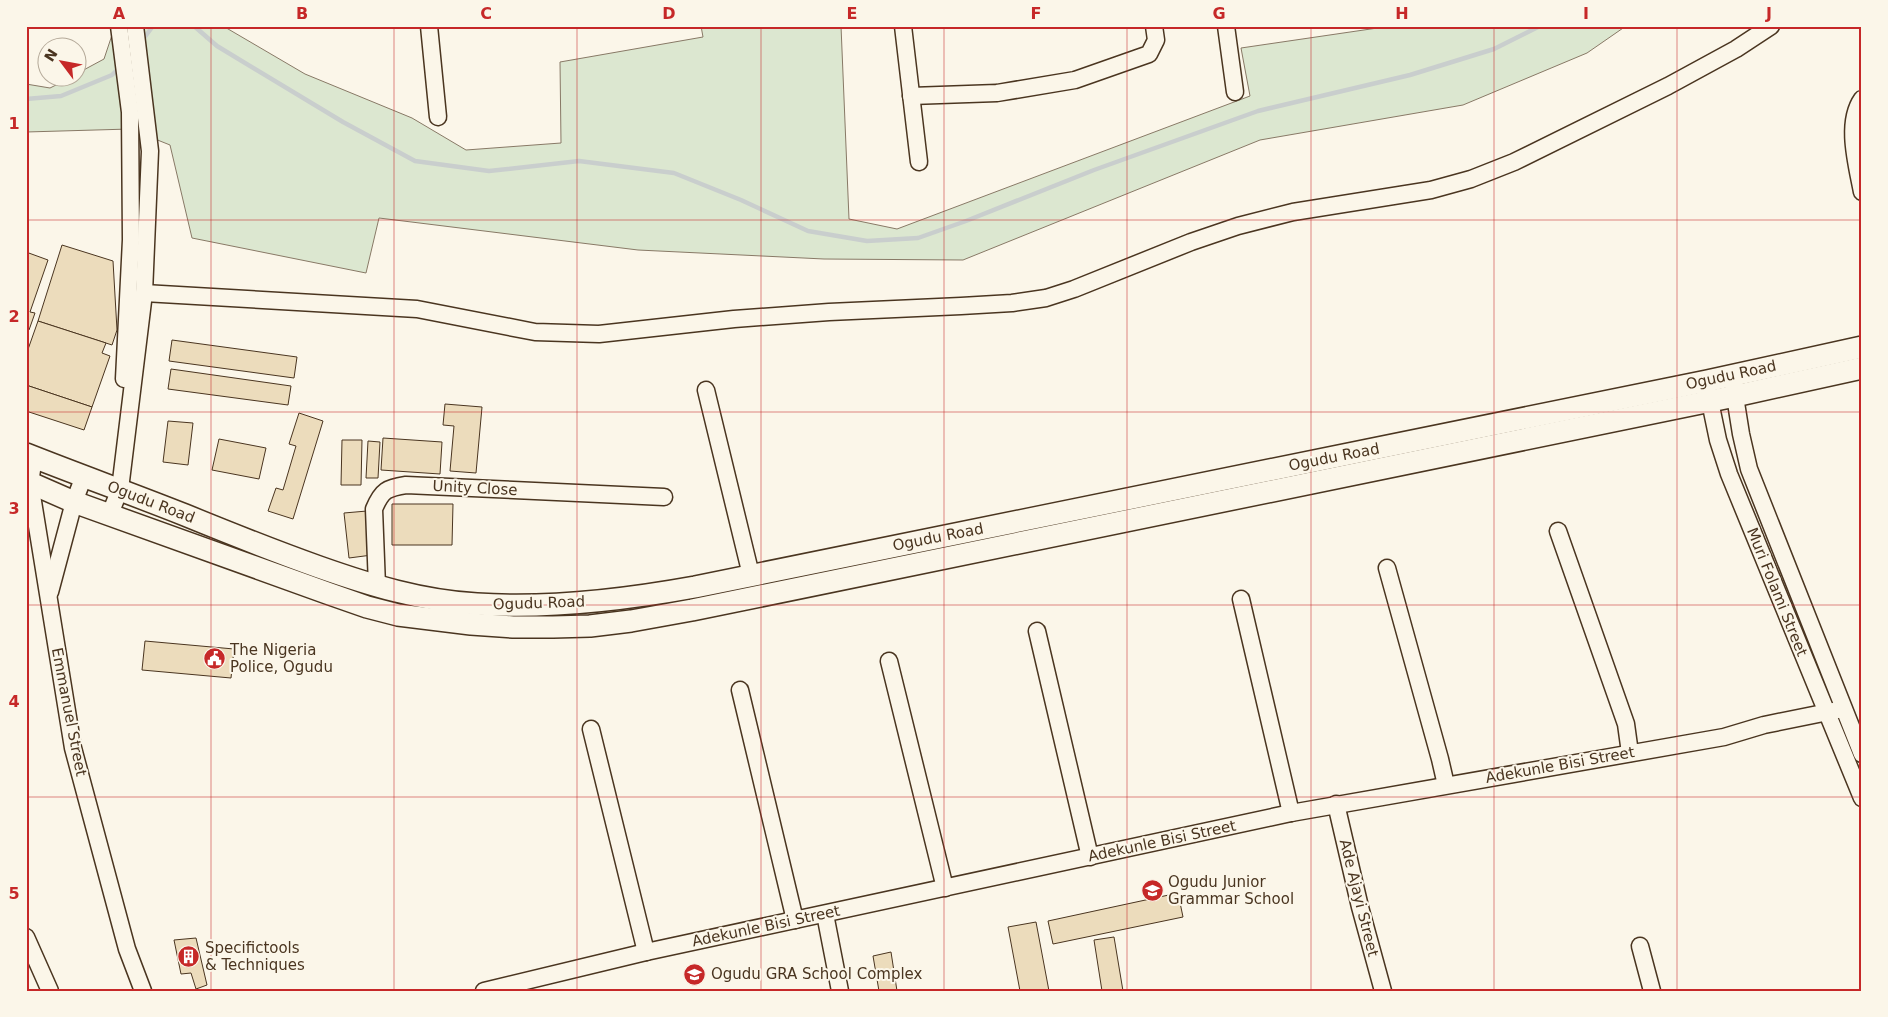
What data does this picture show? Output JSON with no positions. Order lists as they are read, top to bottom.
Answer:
{
  "streets": {
    "main road": ["Ogudu Road"],
    "street": [
      "Unity Close",
      "Muri Folami Street",
      "Emmanuel Street",
      "Adekunle Bisi Street",
      "Ade Ajayi Street"
    ]
  },
  "crossings": [
    ["Ogudu Road", "Unity Close"],
    ["Ogudu Road", "Muri Folami Street"],
    ["Ogudu Road", "Emmanuel Street"],
    ["Muri Folami Street", "Adekunle Bisi Street"],
    ["Adekunle Bisi Street", "Ade Ajayi Street"]
  ],
  "places": {
    "public building": ["The Nigeria Police, Ogudu"],
    "school or university": ["Ogudu Junior Grammar School", "Ogudu GRA School Complex"],
    "building": ["Specifictools & Techniques"]
  },
  "north": "top left",
  "grid": {
    "columns": [
      "A",
      "B",
      "C",
      "D",
      "E",
      "F",
      "G",
      "H",
      "I",
      "J"
    ],
    "rows": [
      "1",
      "2",
      "3",
      "4",
      "5"
    ]
  }
}
